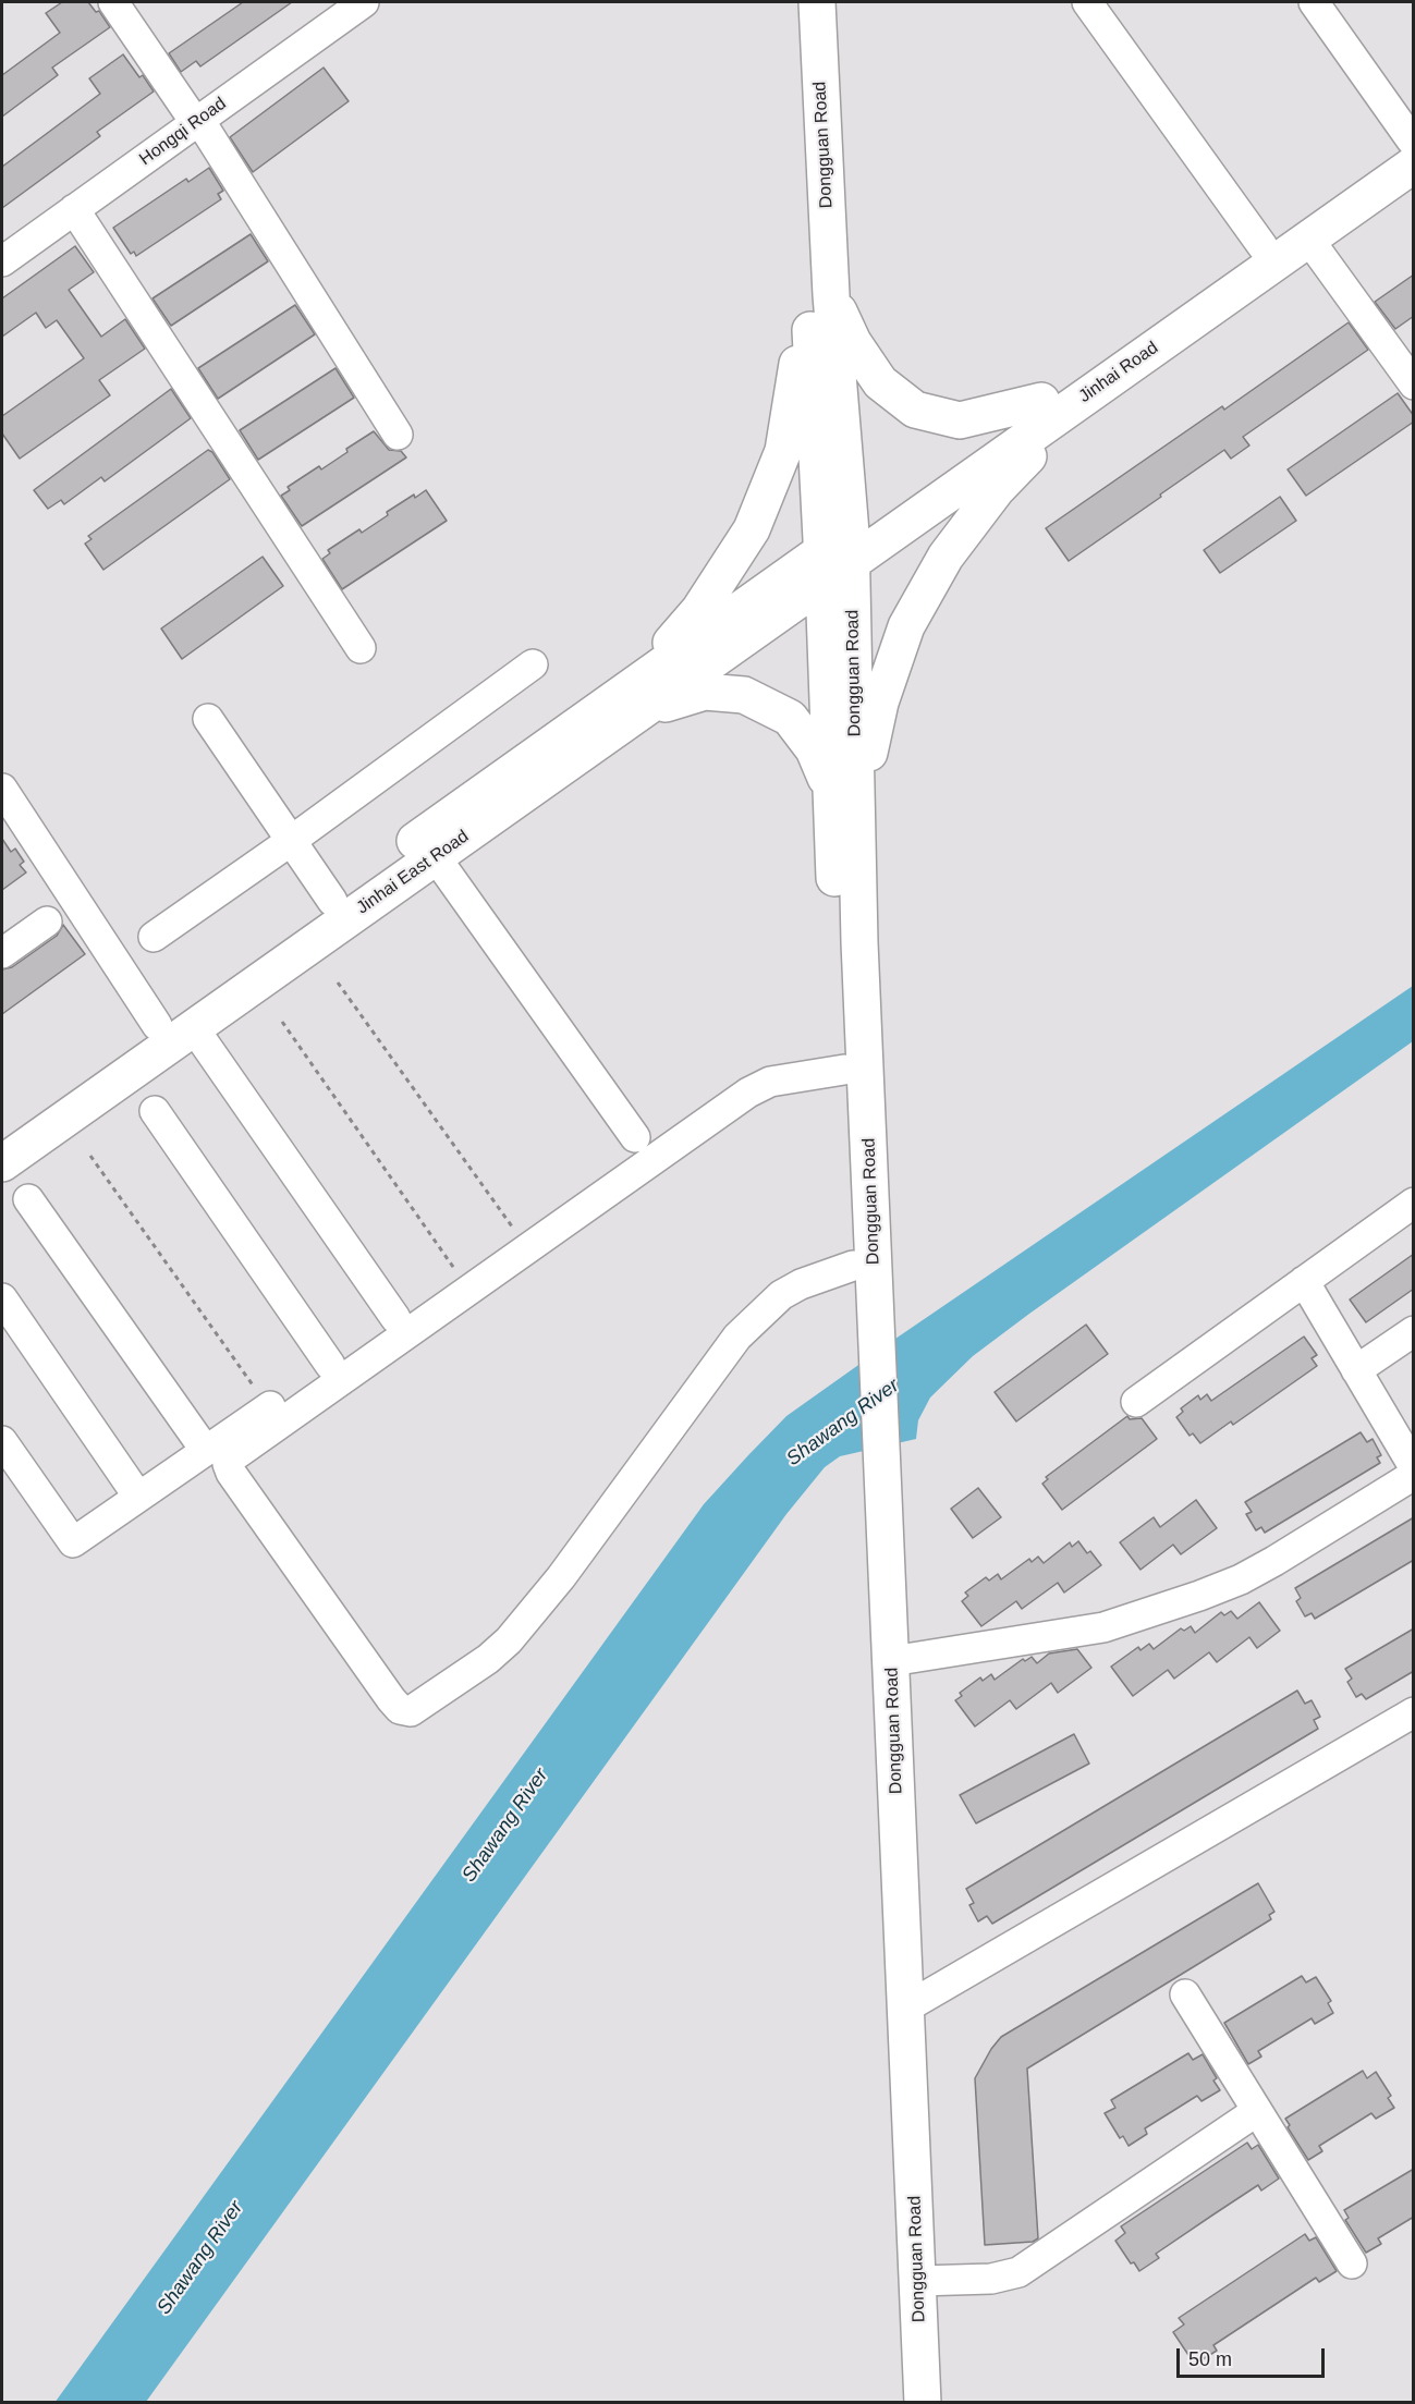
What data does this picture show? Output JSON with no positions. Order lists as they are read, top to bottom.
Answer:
{
  "streets": {
    "main road": ["Dongguan Road", "Jinhai Road", "Jinhai East Road"],
    "street": ["Hongqi Road"]
  },
  "crossings": [
    ["Dongguan Road", "Jinhai Road"],
    ["Dongguan Road", "Jinhai East Road"],
    ["Jinhai Road", "Jinhai East Road"]
  ],
  "water": ["Shawang River"],
  "scale_bar": "50 m"
}
